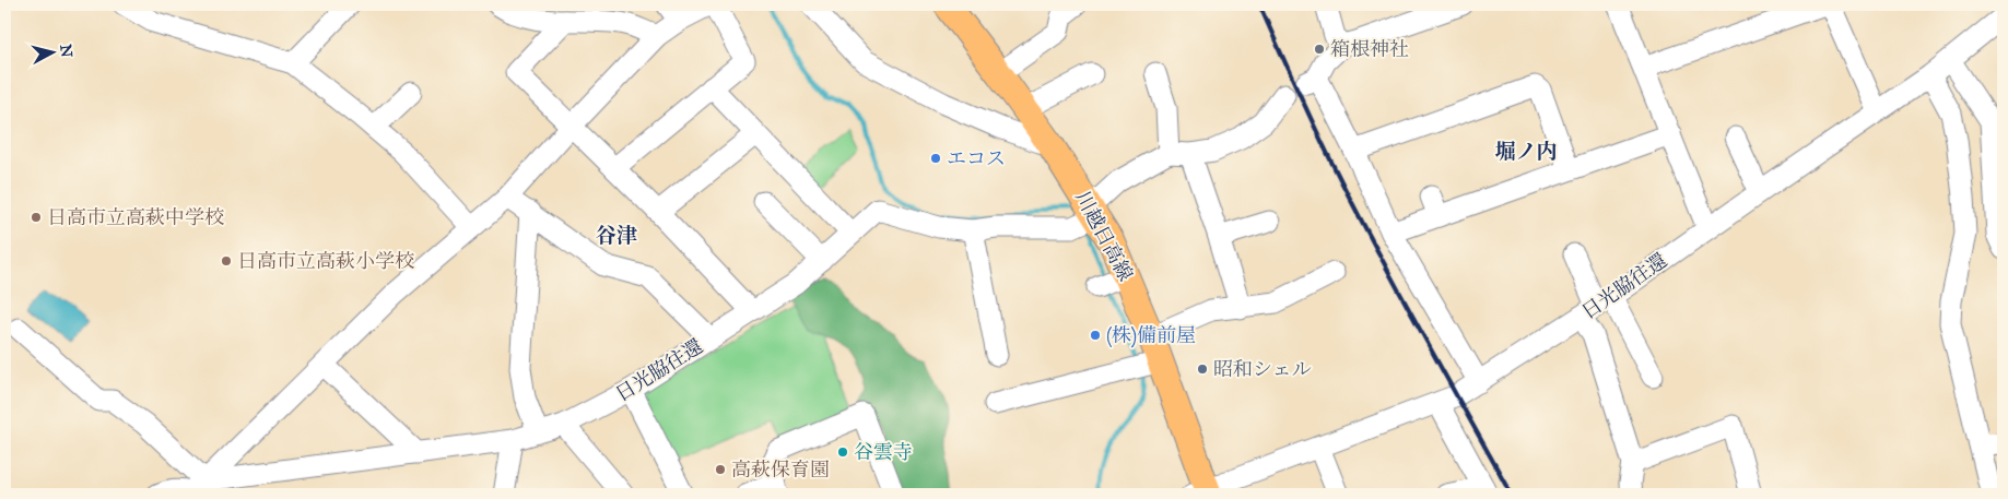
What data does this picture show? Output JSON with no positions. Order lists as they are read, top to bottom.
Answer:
{
  "streets": {
    "main road": ["川越日高線"],
    "street": ["日光脇往還"]
  },
  "crossings": [
    ["川越日高線", "日光脇往還"]
  ],
  "districts": ["堀ノ内", "谷津"],
  "places": [
    "箱根神社",
    "エコス",
    "日高市立高萩中学校",
    "日高市立高萩小学校",
    "(株)備前屋",
    "昭和シェル",
    "谷雲寺",
    "高萩保育園"
  ],
  "north": "right"
}
